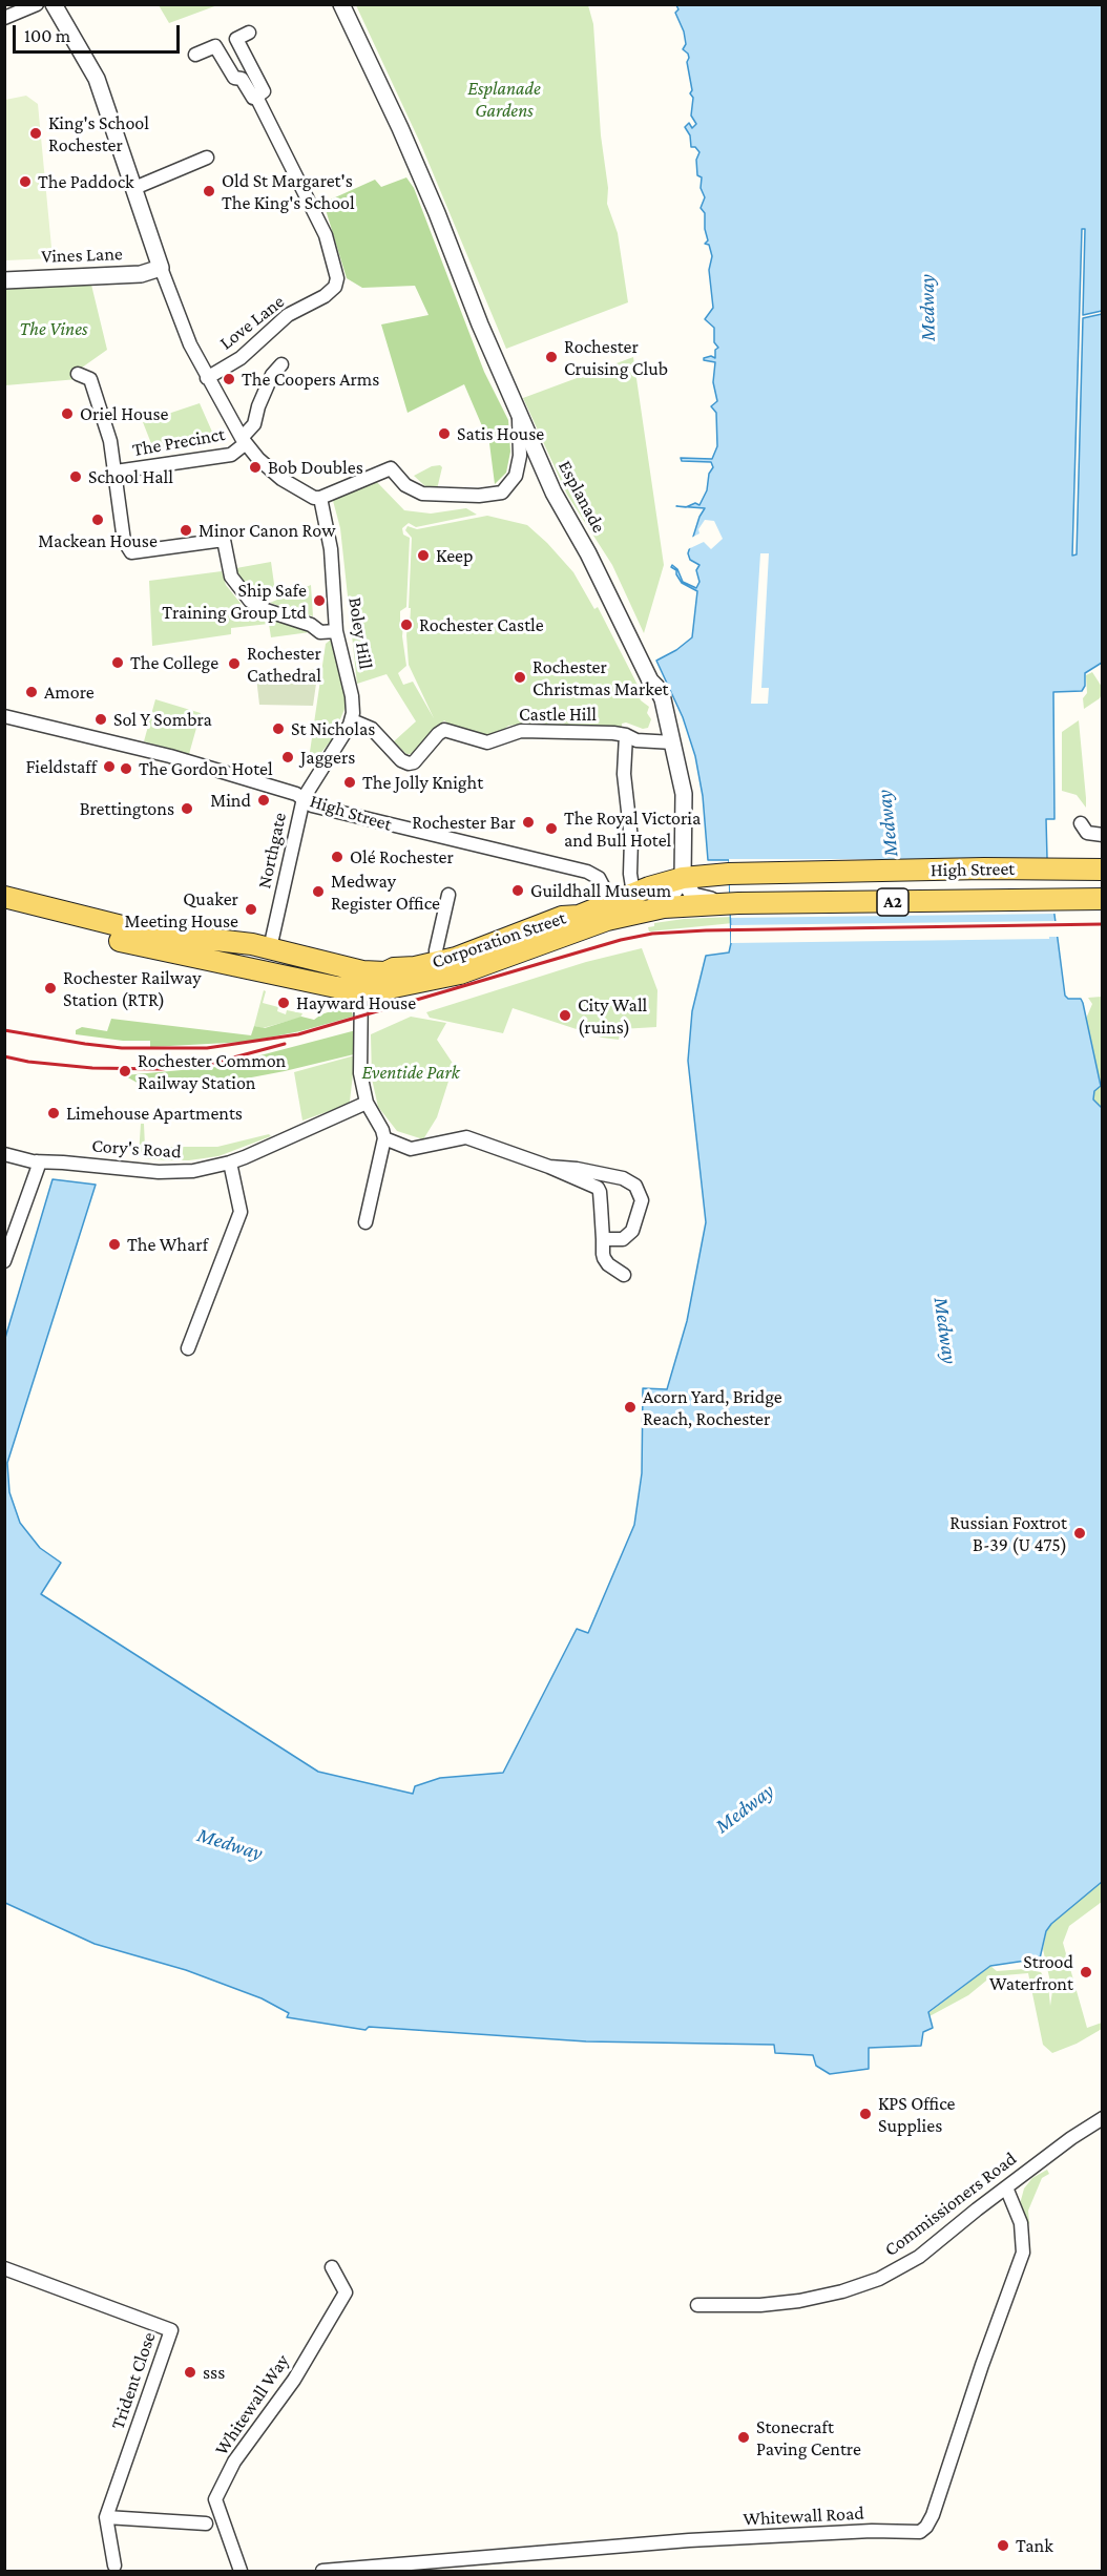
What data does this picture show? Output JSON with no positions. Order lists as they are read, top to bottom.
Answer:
{
  "streets": {
    "main road": ["High Street", "A2", "Corporation Street"],
    "street": [
      "Vines Lane",
      "Love Lane",
      "The Precinct",
      "Esplanade",
      "Boley Hill",
      "Castle Hill",
      "Northgate",
      "Cory's Road",
      "Commissioners Road",
      "Trident Close",
      "Whitewall Way",
      "Whitewall Road"
    ]
  },
  "crossings": [
    ["Esplanade", "Castle Hill"],
    ["Esplanade", "High Street"],
    ["Esplanade", "A2"],
    ["Boley Hill", "Castle Hill"],
    ["High Street", "Northgate"],
    ["High Street", "A2"],
    ["High Street", "Corporation Street"],
    ["Northgate", "Corporation Street"],
    ["A2", "Corporation Street"],
    ["Commissioners Road", "Whitewall Road"]
  ],
  "water": ["Medway"],
  "parks": ["Esplanade Gardens", "The Vines", "Eventide Park"],
  "places": [
    "King's School Rochester",
    "The Paddock",
    "Old St Margaret's The King's School",
    "Rochester Cruising Club",
    "The Coopers Arms",
    "Oriel House",
    "Satis House",
    "Bob Doubles",
    "School Hall",
    "Mackean House",
    "Minor Canon Row",
    "Keep",
    "Ship Safe Training Group Ltd",
    "Rochester Castle",
    "The College",
    "Rochester Cathedral",
    "Rochester Christmas Market",
    "Amore",
    "Sol Y Sombra",
    "St Nicholas",
    "Jaggers",
    "Fieldstaff",
    "The Gordon Hotel",
    "The Jolly Knight",
    "Mind",
    "Brettingtons",
    "Rochester Bar",
    "The Royal Victoria and Bull Hotel",
    "Olé Rochester",
    "Guildhall Museum",
    "Medway Register Office",
    "Quaker Meeting House",
    "Rochester Railway Station (RTR)",
    "Hayward House",
    "City Wall (ruins)",
    "Rochester Common Railway Station",
    "Limehouse Apartments",
    "The Wharf",
    "Acorn Yard, Bridge Reach, Rochester",
    "Russian Foxtrot B-39 (U 475)",
    "Strood Waterfront",
    "KPS Office Supplies",
    "sss",
    "Stonecraft Paving Centre",
    "Tank"
  ],
  "scale_bar": "100 m"
}
